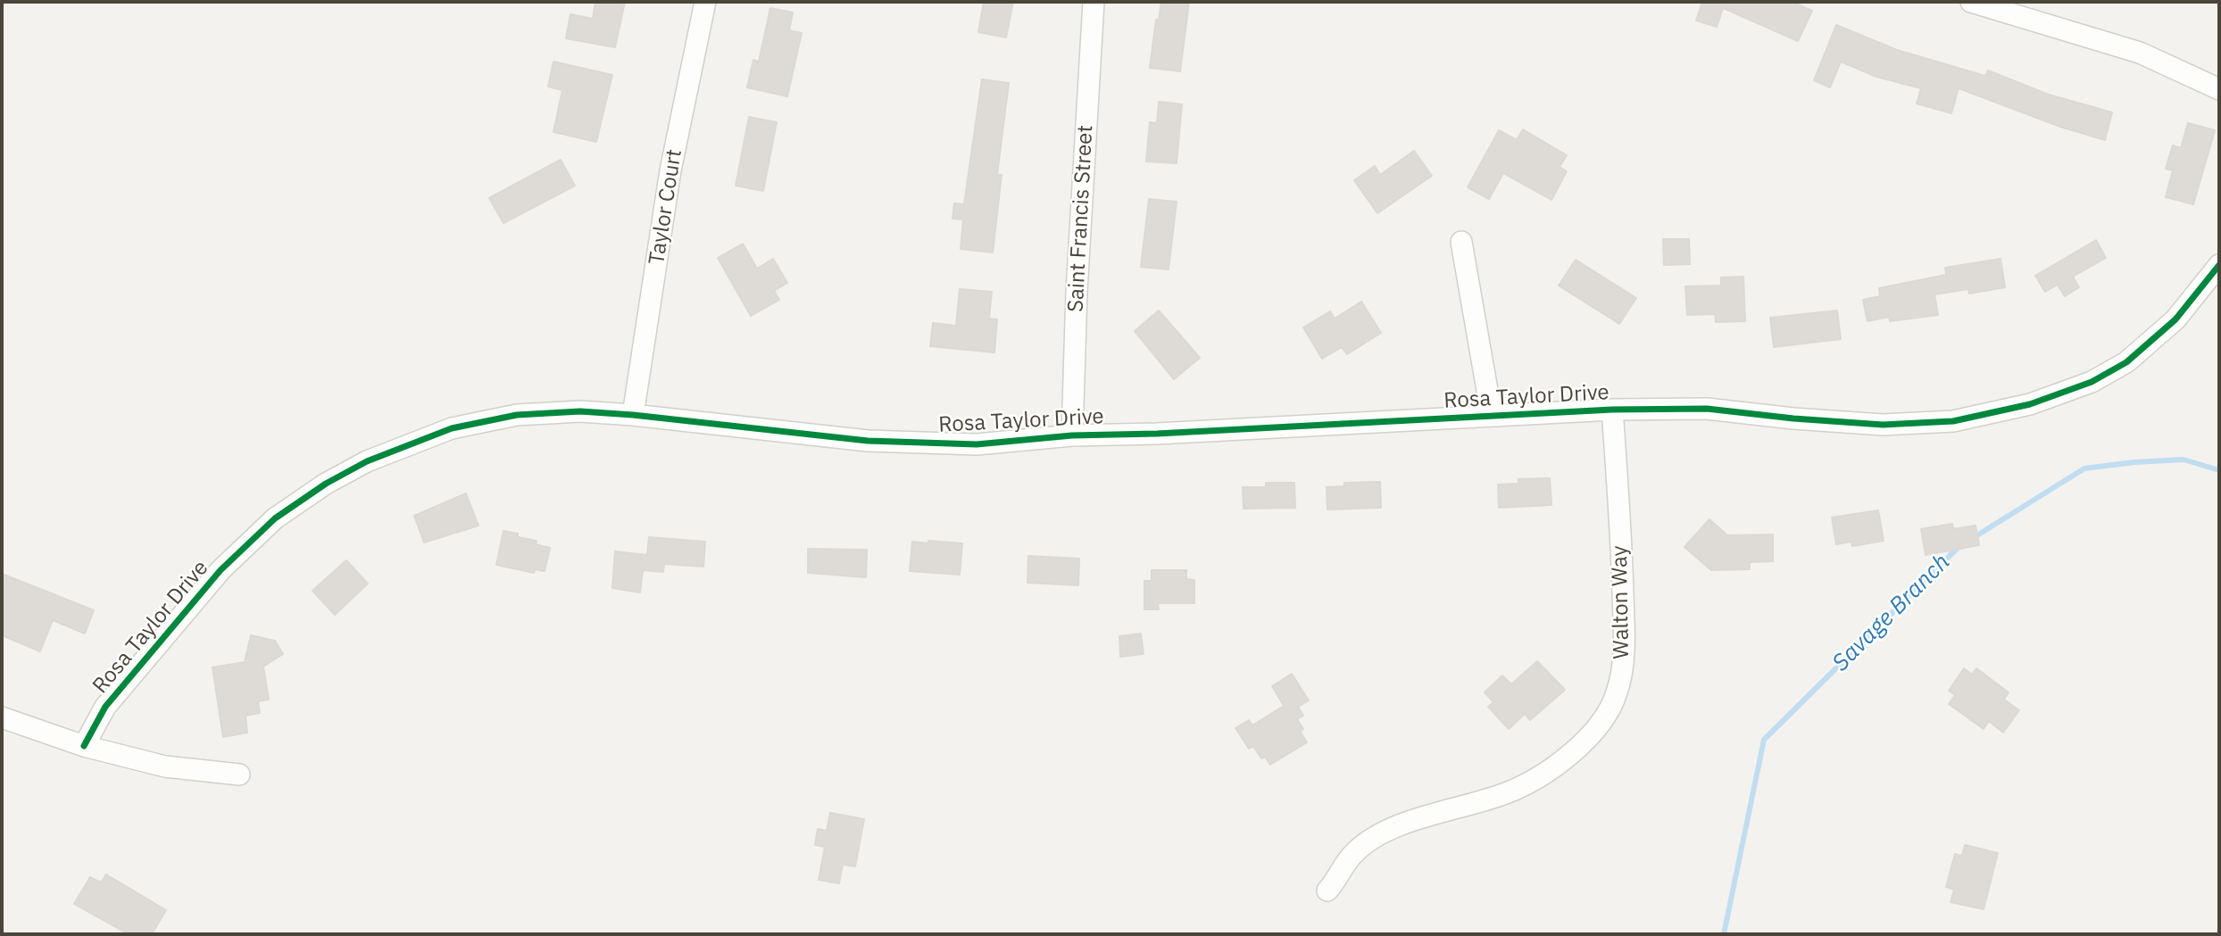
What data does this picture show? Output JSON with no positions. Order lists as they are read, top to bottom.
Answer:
{
  "streets": {
    "street": [
      "Taylor Court",
      "Saint Francis Street",
      "Rosa Taylor Drive",
      "Walton Way"
    ]
  },
  "crossings": [
    ["Taylor Court", "Rosa Taylor Drive"],
    ["Saint Francis Street", "Rosa Taylor Drive"],
    ["Rosa Taylor Drive", "Walton Way"]
  ],
  "water": ["Savage Branch"]
}
